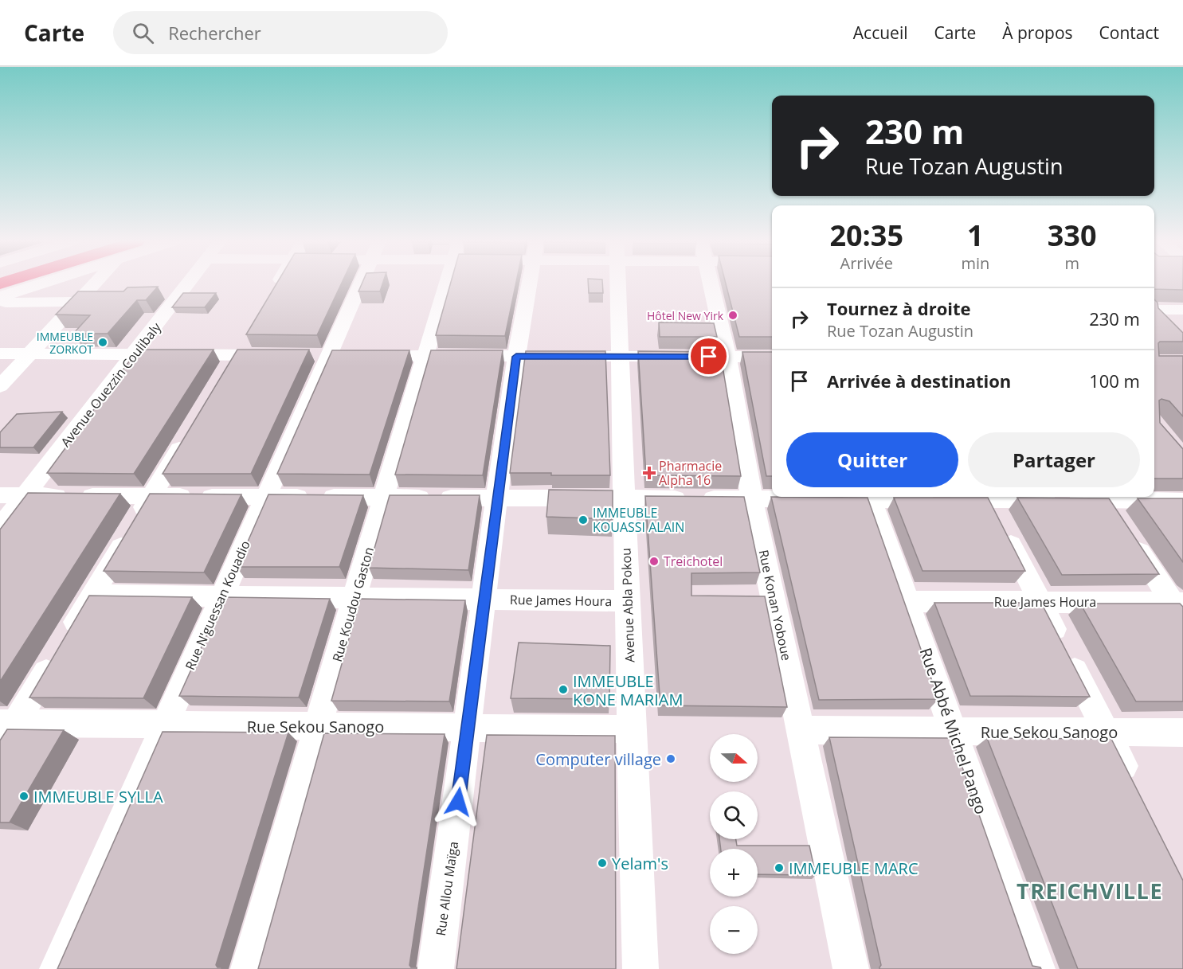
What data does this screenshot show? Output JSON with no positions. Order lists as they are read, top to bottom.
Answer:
{
  "streets": {
    "street": [
      "Avenue Ouezzin Coulibaly",
      "Rue James Houra",
      "Rue Koudou Gaston",
      "Rue N'guessan Kouadio",
      "Avenue Abla Pokou",
      "Rue Konan Yoboue",
      "Rue Sekou Sanogo",
      "Rue Abbé Michel Pango",
      "Rue Allou Maïga"
    ]
  },
  "crossings": [
    ["Rue James Houra", "Rue Koudou Gaston"],
    ["Rue James Houra", "Rue N'guessan Kouadio"],
    ["Rue James Houra", "Avenue Abla Pokou"],
    ["Rue James Houra", "Rue Abbé Michel Pango"],
    ["Rue James Houra", "Rue Allou Maïga"],
    ["Rue Koudou Gaston", "Rue Sekou Sanogo"],
    ["Rue N'guessan Kouadio", "Rue Sekou Sanogo"],
    ["Avenue Abla Pokou", "Rue Sekou Sanogo"],
    ["Rue Konan Yoboue", "Rue Sekou Sanogo"],
    ["Rue Sekou Sanogo", "Rue Abbé Michel Pango"],
    ["Rue Sekou Sanogo", "Rue Allou Maïga"]
  ],
  "districts": ["TREICHVILLE"],
  "places": {
    "other": [
      "Hôtel New Yirk",
      "IMMEUBLE ZORKOT",
      "IMMEUBLE KOUASSI ALAIN",
      "Treichotel",
      "IMMEUBLE KONE MARIAM",
      "Computer village",
      "IMMEUBLE SYLLA",
      "Yelam's",
      "IMMEUBLE MARC"
    ],
    "health": ["Pharmacie Alpha 16"]
  },
  "north": "right",
  "page": {
    "header": "Carte",
    "search": "Rechercher",
    "nav": [
      "Accueil",
      "Carte",
      "À propos",
      "Contact"
    ],
    "turn": ["230 m", "Rue Tozan Augustin"],
    "eta": [
      "20:35",
      "Arrivée",
      "1",
      "min",
      "330",
      "m"
    ],
    "list": [
      {
        "name": "Tournez à droite",
        "note": "Rue Tozan Augustin",
        "value": "230 m"
      },
      {
        "name": "Arrivée à destination",
        "value": "100 m"
      }
    ],
    "buttons": ["Quitter", "Partager"],
    "map_buttons": ["+", "−"]
  }
}
